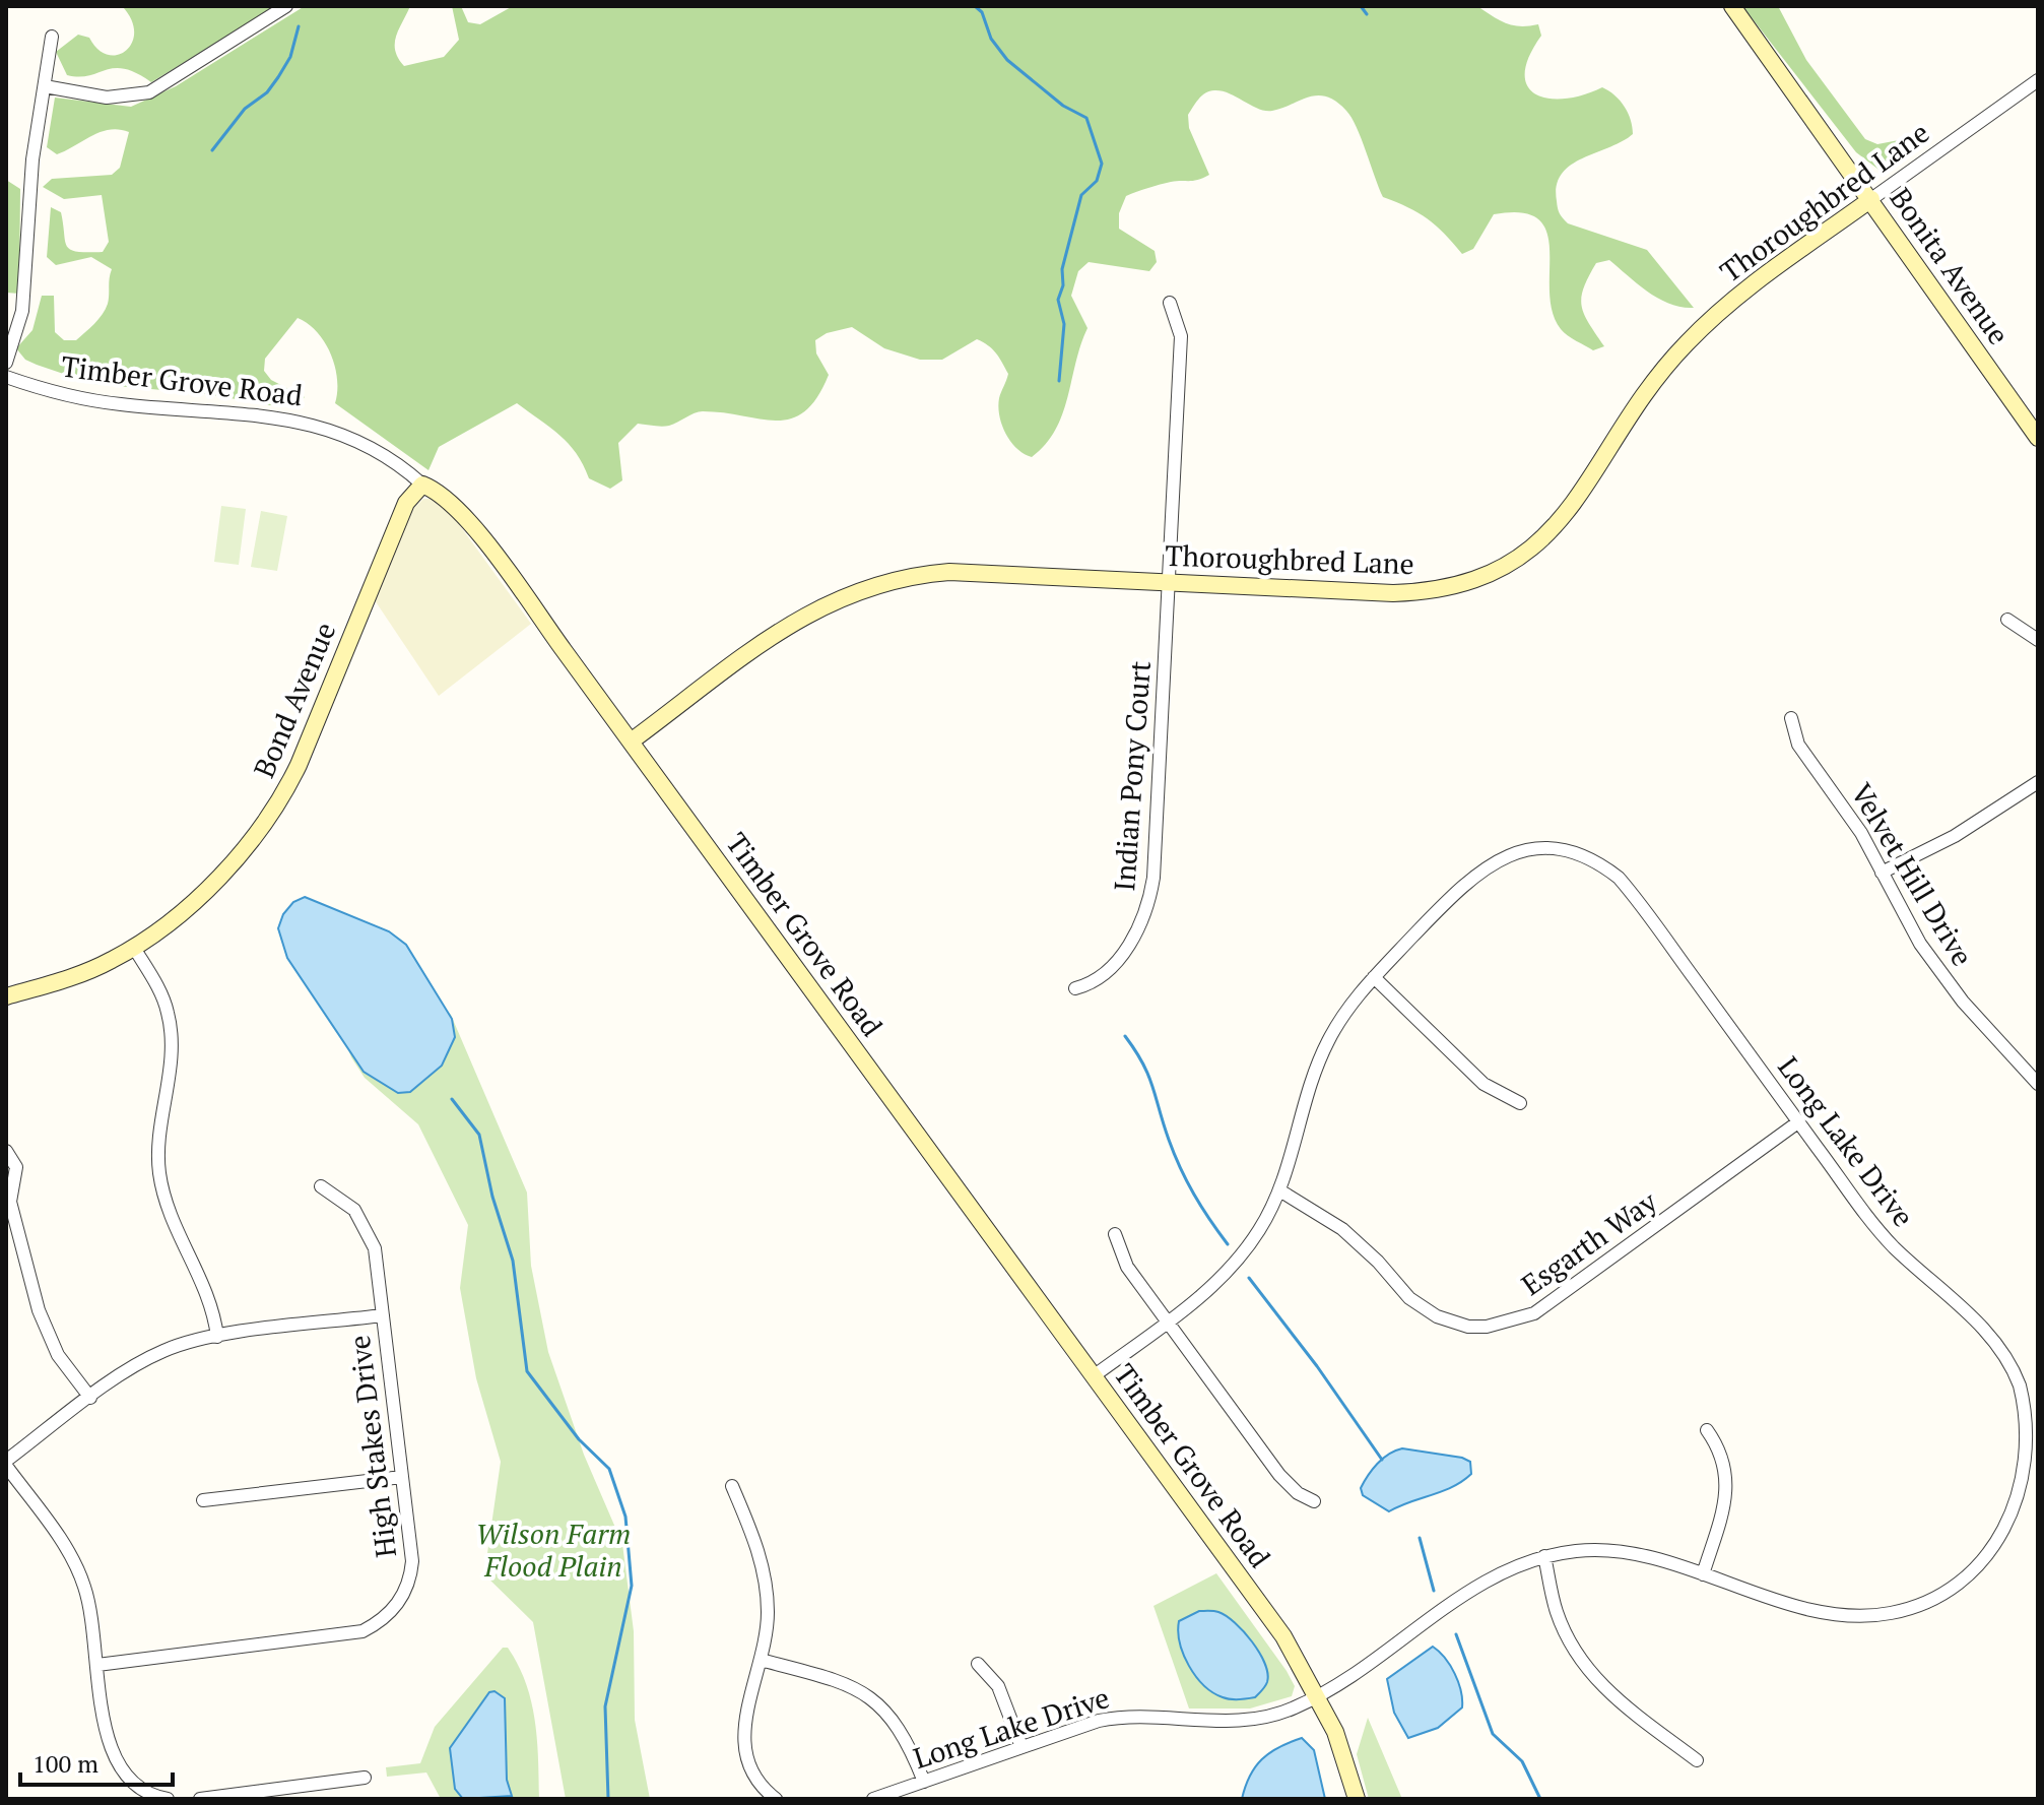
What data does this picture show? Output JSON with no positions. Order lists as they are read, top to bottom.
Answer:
{
  "streets": {
    "street": [
      "Thoroughbred Lane",
      "Bonita Avenue",
      "Timber Grove Road",
      "Bond Avenue",
      "Indian Pony Court",
      "Velvet Hill Drive",
      "Long Lake Drive",
      "Esgarth Way",
      "High Stakes Drive"
    ]
  },
  "crossings": [
    ["Thoroughbred Lane", "Bonita Avenue"],
    ["Thoroughbred Lane", "Timber Grove Road"],
    ["Thoroughbred Lane", "Indian Pony Court"],
    ["Timber Grove Road", "Bond Avenue"],
    ["Timber Grove Road", "Long Lake Drive"],
    ["Long Lake Drive", "Esgarth Way"]
  ],
  "parks": ["Wilson Farm Flood Plain"],
  "scale_bar": "100 m"
}
